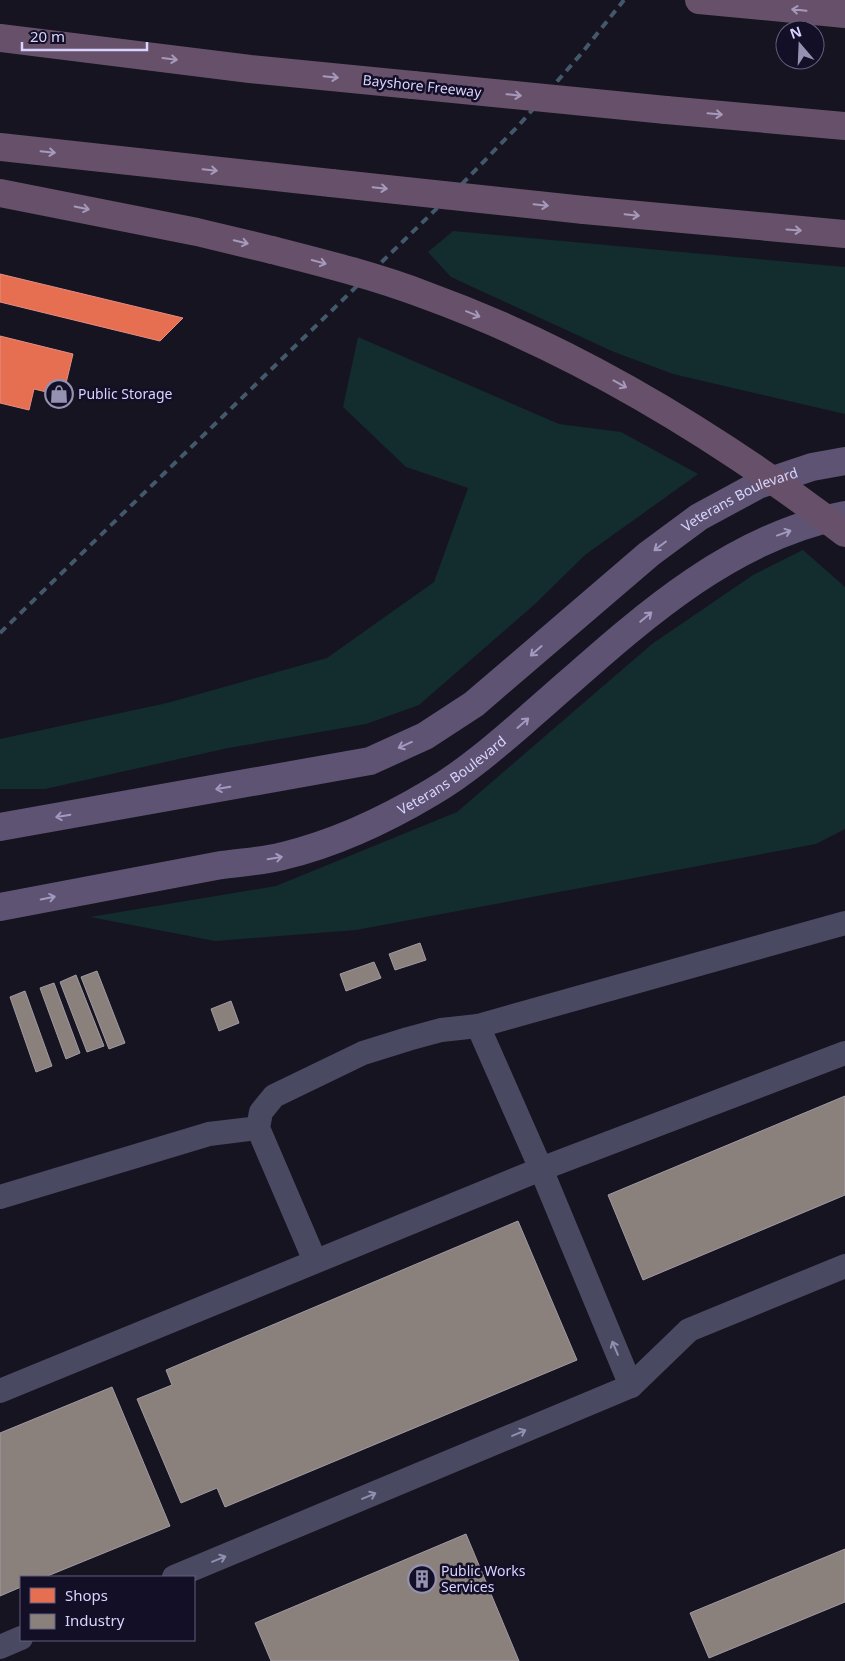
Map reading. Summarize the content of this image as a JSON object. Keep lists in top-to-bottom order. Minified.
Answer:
{"streets":{"highway":["Bayshore Freeway"],"main road":["Veterans Boulevard"]},"places":{"shop":["Public Storage"],"building":["Public Works Services"]},"legend":["Shops","Industry"],"scale_bar":"20 m","north":"top"}
